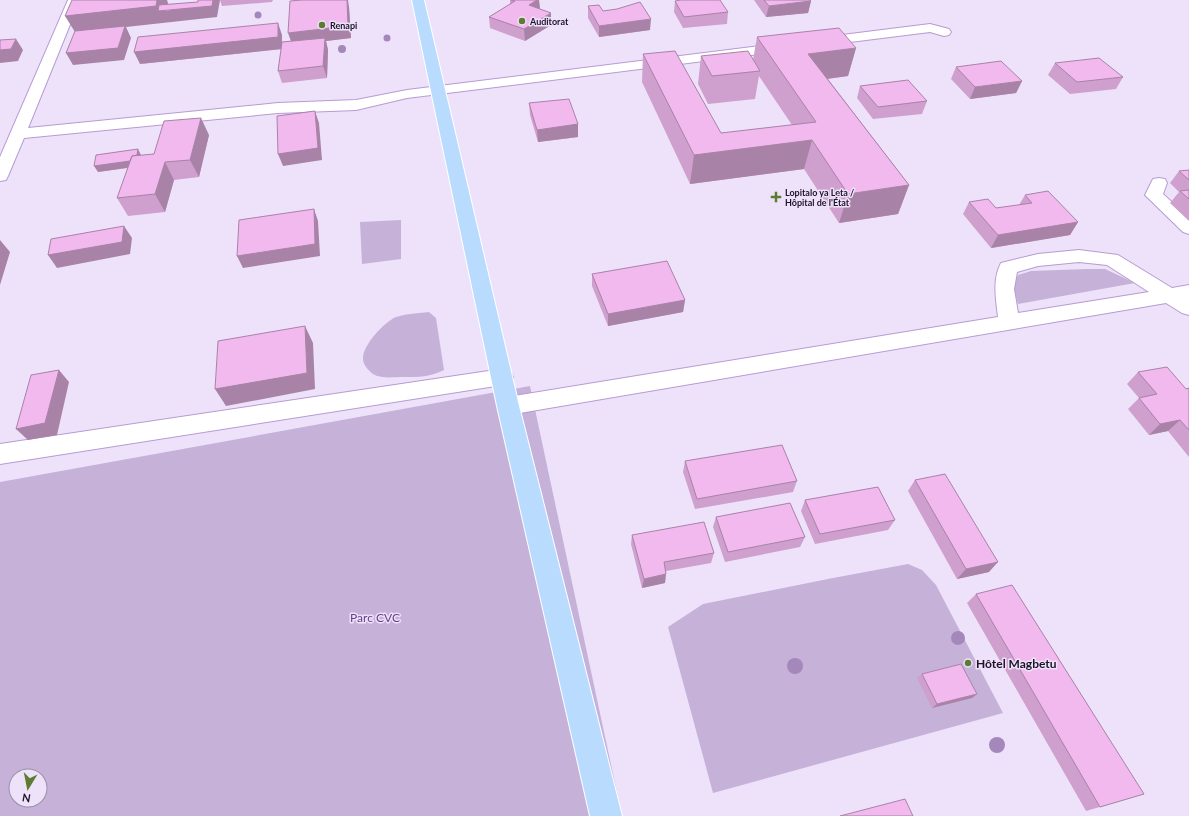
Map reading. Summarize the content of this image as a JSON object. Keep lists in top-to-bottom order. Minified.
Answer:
{"parks":["Parc CVC"],"places":{"other":["Auditorat","Renapi","Hôtel Magbetu"],"health":["Lopitalo ya Leta / Hôpital de l'État"]},"north":"bottom"}
